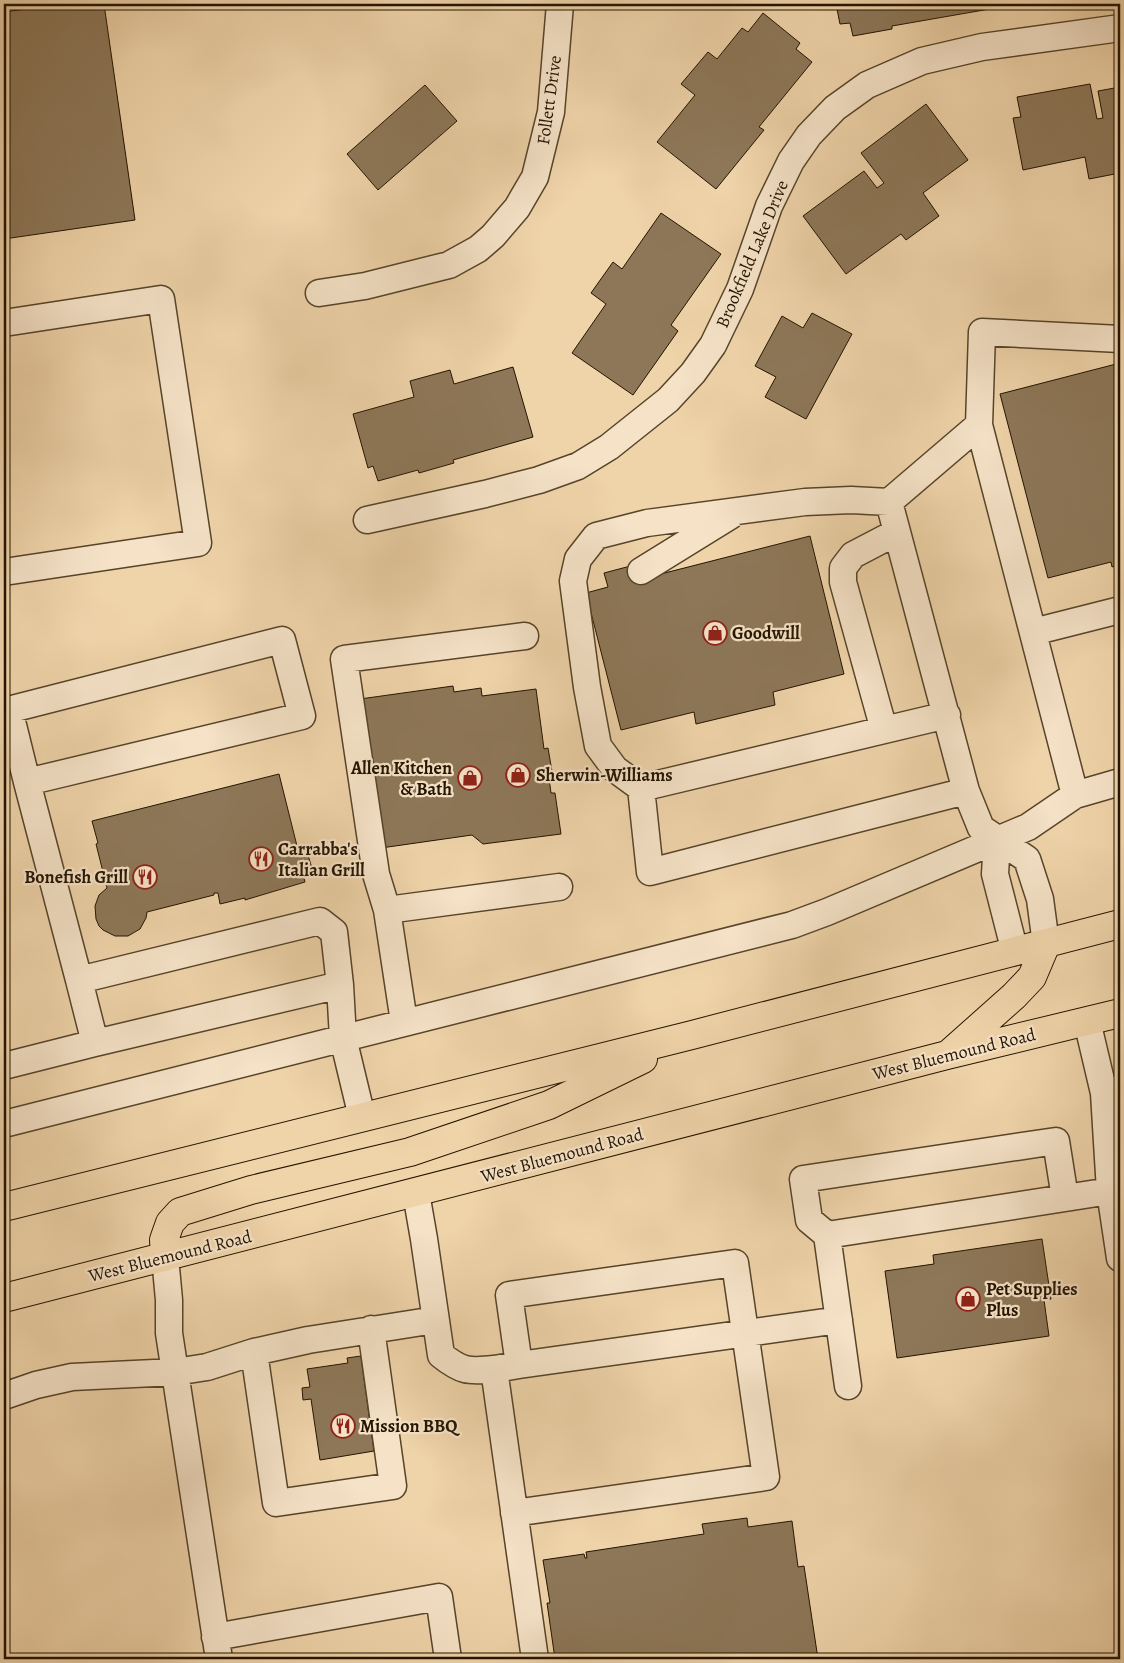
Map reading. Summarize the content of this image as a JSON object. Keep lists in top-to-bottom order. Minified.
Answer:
{"streets":{"main road":["West Bluemound Road"],"street":["Follett Drive","Brookfield Lake Drive"]},"places":{"shop":["Goodwill","Sherwin-Williams","Allen Kitchen & Bath","Pet Supplies Plus"],"restaurant":["Carrabba's Italian Grill","Bonefish Grill","Mission BBQ"]}}
